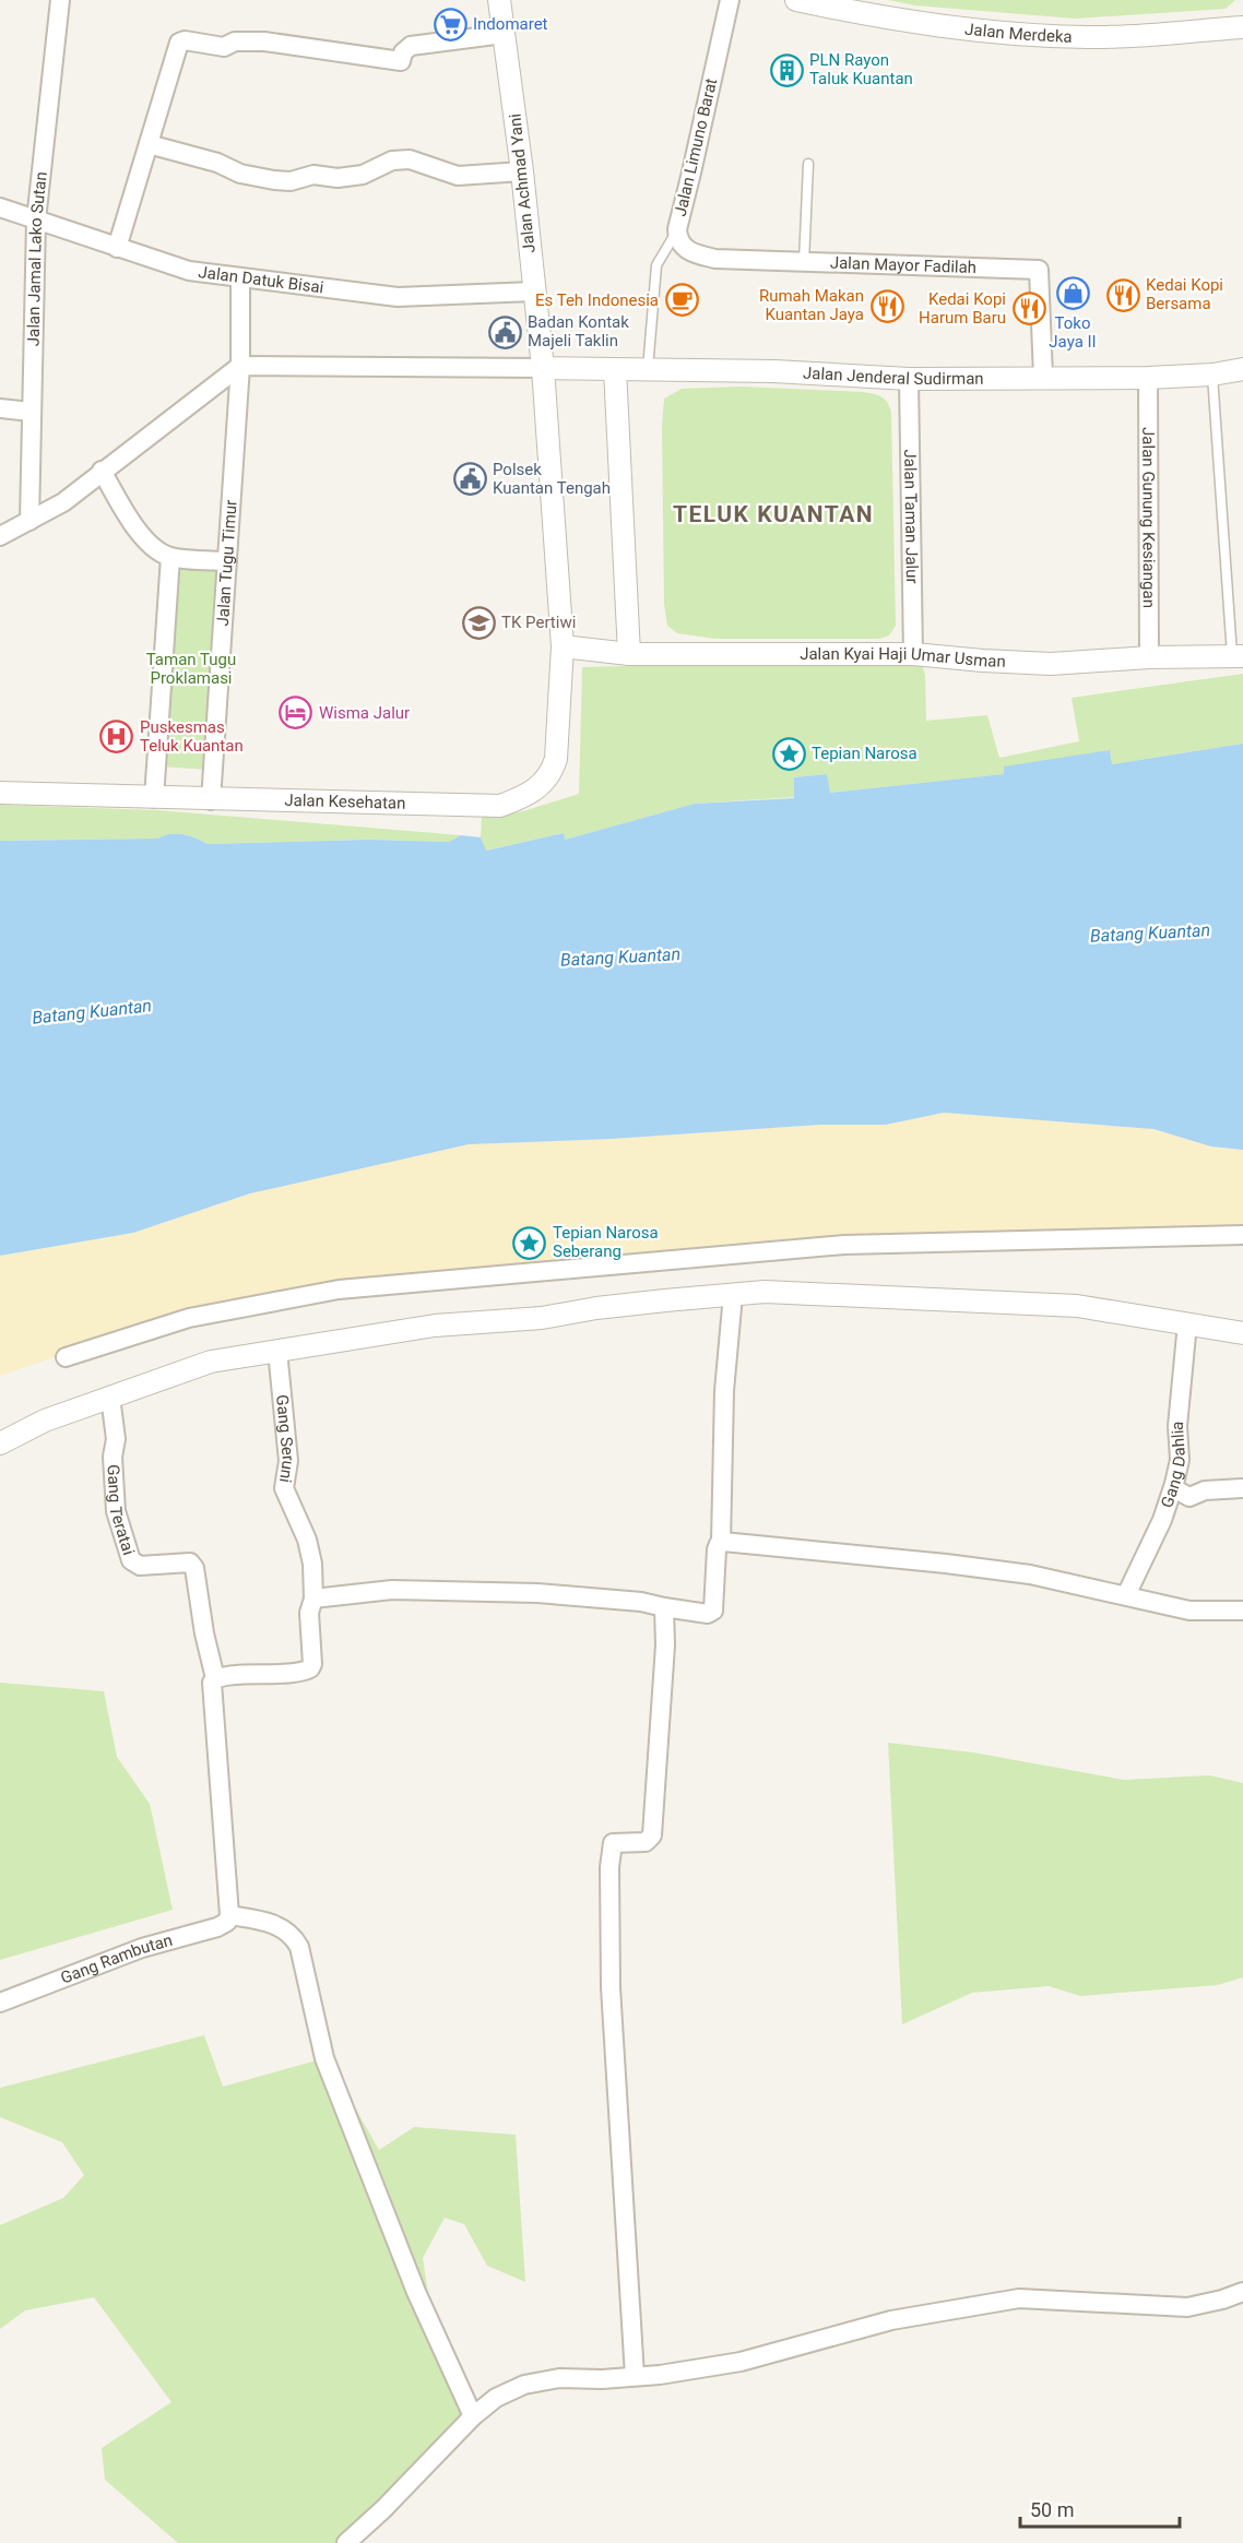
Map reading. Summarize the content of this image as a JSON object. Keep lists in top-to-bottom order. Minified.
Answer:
{"streets":{"street":["Jalan Merdeka","Jalan Limuno Barat","Jalan Achmad Yani","Jalan Jamal Lako Sutan","Jalan Mayor Fadilah","Jalan Datuk Bisai","Jalan Jenderal Sudirman","Jalan Taman Jalur","Jalan Gunung Kesiangan","Jalan Tugu Timur","Jalan Kyai Haji Umar Usman","Jalan Kesehatan","Gang Seruni","Gang Dahlia","Gang Teratai","Gang Rambutan"]},"crossings":[["Jalan Limuno Barat","Jalan Mayor Fadilah"],["Jalan Limuno Barat","Jalan Jenderal Sudirman"],["Jalan Achmad Yani","Jalan Datuk Bisai"],["Jalan Achmad Yani","Jalan Jenderal Sudirman"],["Jalan Achmad Yani","Jalan Kesehatan"],["Jalan Jamal Lako Sutan","Jalan Datuk Bisai"],["Jalan Mayor Fadilah","Jalan Jenderal Sudirman"],["Jalan Datuk Bisai","Jalan Tugu Timur"],["Jalan Jenderal Sudirman","Jalan Taman Jalur"],["Jalan Jenderal Sudirman","Jalan Gunung Kesiangan"],["Jalan Jenderal Sudirman","Jalan Kesehatan"],["Jalan Taman Jalur","Jalan Kyai Haji Umar Usman"],["Jalan Gunung Kesiangan","Jalan Kyai Haji Umar Usman"],["Jalan Tugu Timur","Jalan Kesehatan"],["Jalan Kyai Haji Umar Usman","Jalan Kesehatan"],["Gang Seruni","Gang Teratai"]],"districts":["TELUK KUANTAN"],"water":["Batang Kuantan"],"parks":["Taman Tugu Proklamasi"],"places":{"supermarket":["Indomaret"],"building":["PLN Rayon Taluk Kuantan"],"shop":["Toko Jaya II"],"restaurant":["Kedai Kopi Bersama","Rumah Makan Kuantan Jaya","Kedai Kopi Harum Baru"],"cafe":["Es Teh Indonesia"],"public building":["Badan Kontak Majeli Taklin","Polsek Kuantan Tengah"],"school or university":["TK Pertiwi"],"hotel":["Wisma Jalur"],"hospital":["Puskesmas Teluk Kuantan"],"place":["Tepian Narosa","Tepian Narosa Seberang"]},"scale_bar":"50 m"}
